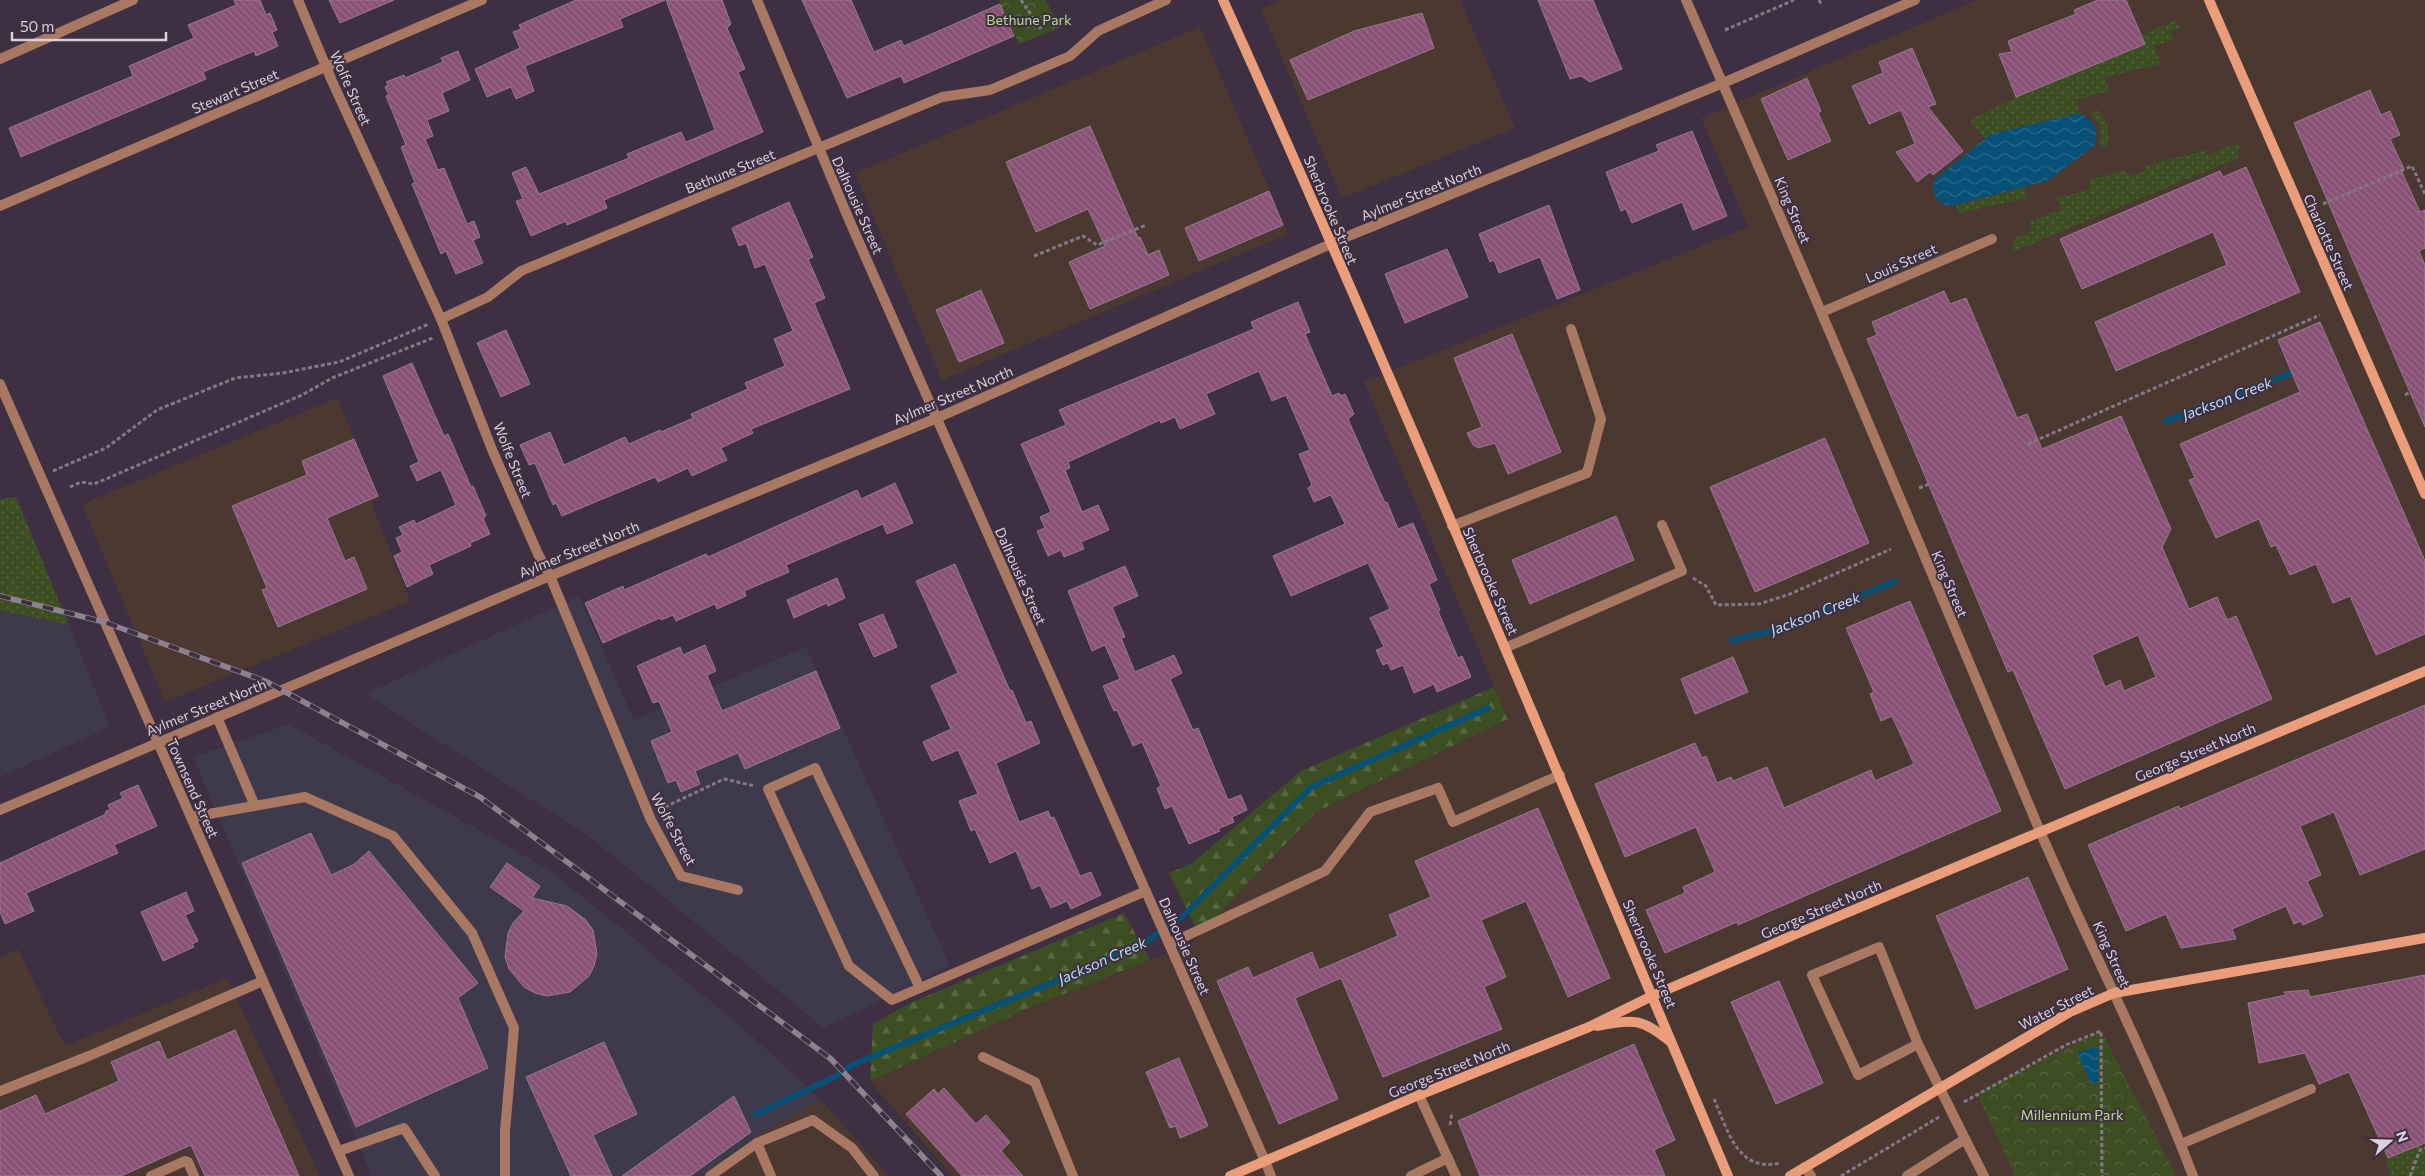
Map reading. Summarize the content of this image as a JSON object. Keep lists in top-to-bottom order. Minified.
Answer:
{"streets":{"main road":["Sherbrooke Street","Charlotte Street","George Street North","Water Street"],"street":["Wolfe Street","Stewart Street","Bethune Street","Aylmer Street North","Dalhousie Street","King Street","Louis Street","Townsend Street"]},"crossings":[["Wolfe Street","Stewart Street"],["Wolfe Street","Bethune Street"],["Wolfe Street","Aylmer Street North"],["Bethune Street","Dalhousie Street"],["Aylmer Street North","Dalhousie Street"],["Aylmer Street North","Sherbrooke Street"],["Aylmer Street North","King Street"],["Aylmer Street North","Townsend Street"],["Dalhousie Street","George Street North"],["Sherbrooke Street","George Street North"],["King Street","Louis Street"],["King Street","George Street North"],["King Street","Water Street"]],"water":["Jackson Creek"],"parks":["Bethune Park","Millennium Park"],"scale_bar":"50 m","north":"right"}
